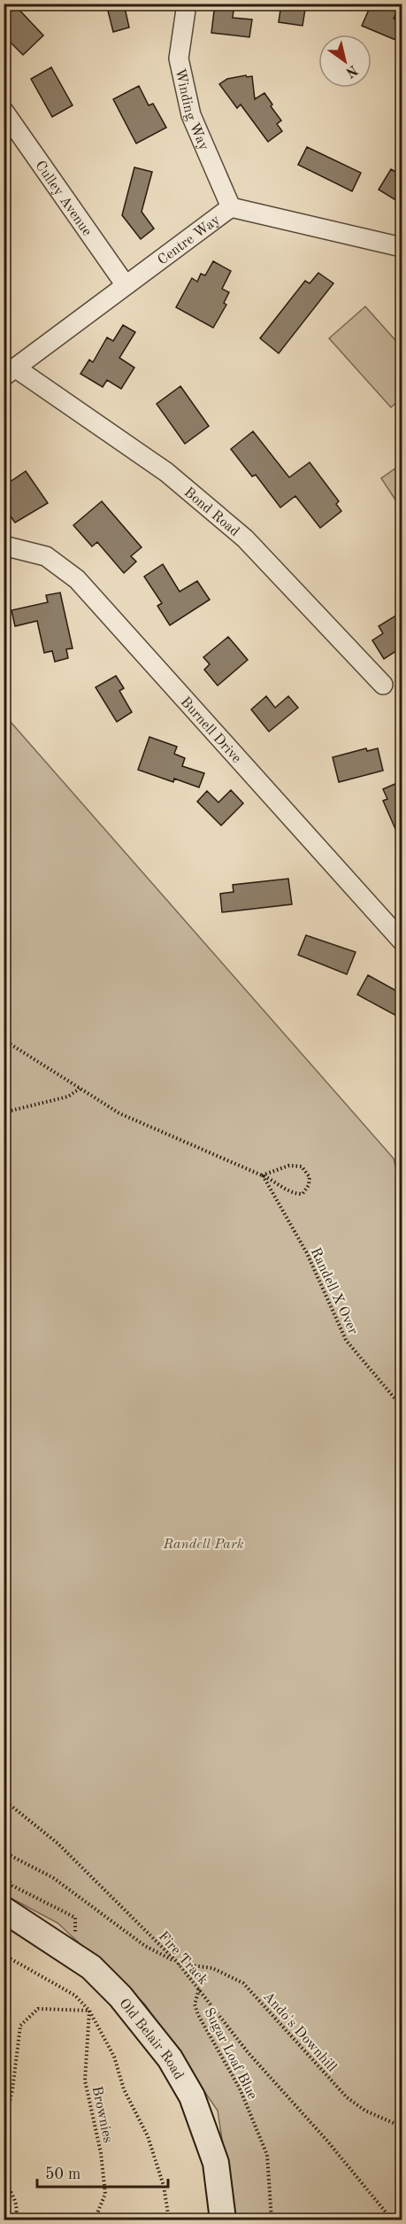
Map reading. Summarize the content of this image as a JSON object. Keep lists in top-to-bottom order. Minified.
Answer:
{"streets":{"main road":["Old Belair Road"],"street":["Winding Way","Culley Avenue","Centre Way","Bond Road","Burnell Drive"],"path":["Randell X Over","Fire Track","Ando's Downhill","Sugar Loaf Blue","Brownies"]},"crossings":[["Winding Way","Centre Way"],["Culley Avenue","Centre Way"],["Centre Way","Bond Road"],["Fire Track","Ando's Downhill"],["Fire Track","Sugar Loaf Blue"]],"parks":["Randell Park"],"scale_bar":"50 m","north":"bottom right"}
